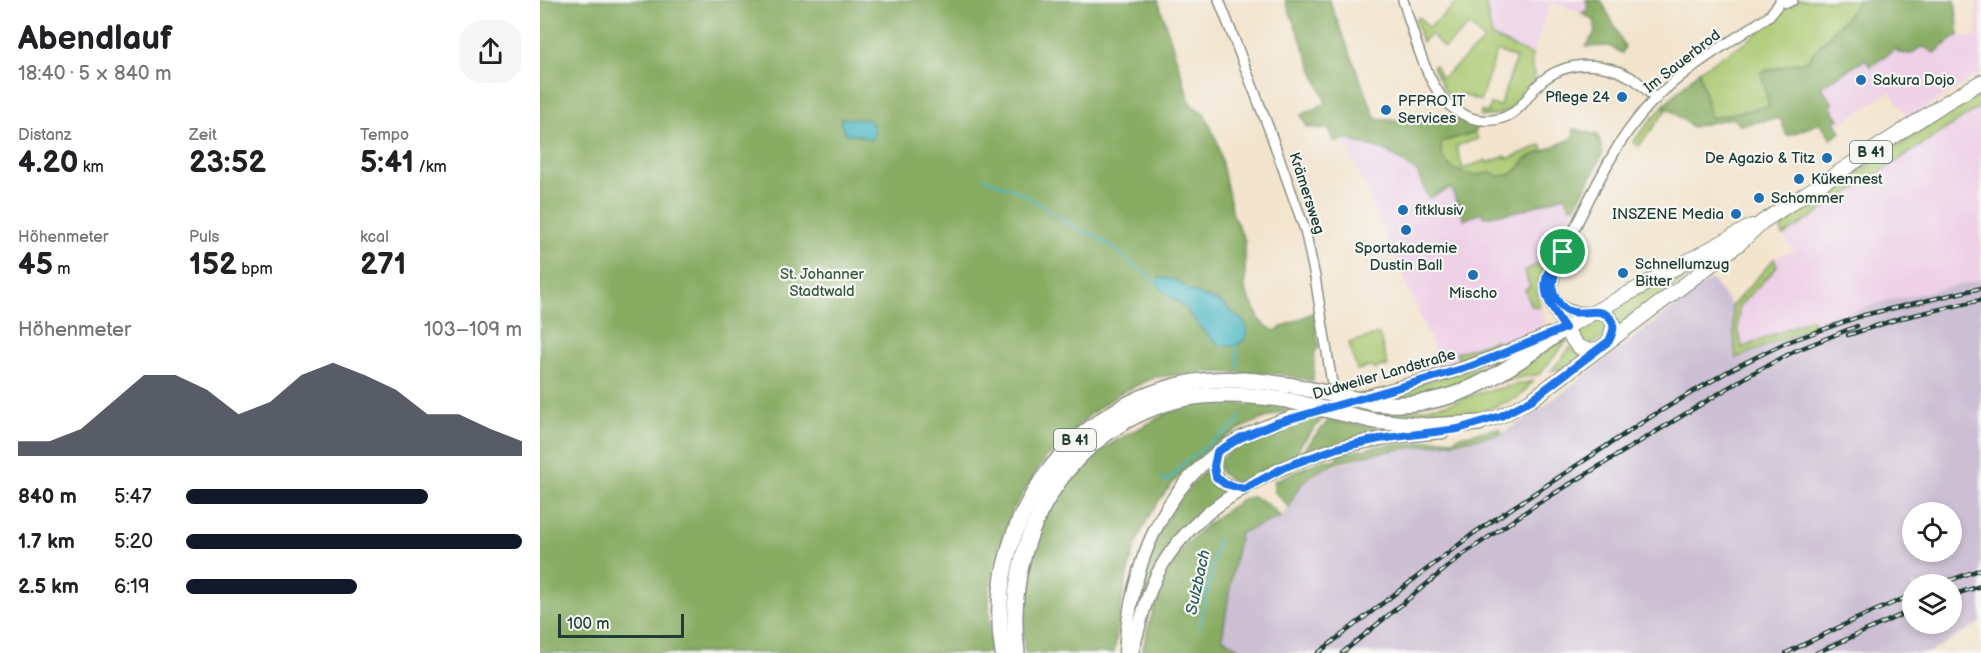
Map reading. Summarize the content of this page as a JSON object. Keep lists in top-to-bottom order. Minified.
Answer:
{"streets":{"highway":["B 41"],"main road":["Dudweiler Landstraße"],"street":["Im Sauerbrod","Krämersweg"]},"crossings":[["Im Sauerbrod","B 41"],["Im Sauerbrod","Dudweiler Landstraße"],["B 41","Dudweiler Landstraße"],["Krämersweg","Dudweiler Landstraße"]],"water":["Sulzbach"],"parks":["St. Johanner Stadtwald"],"places":["Sakura Dojo","Pflege 24","PFPRO IT Services","De Agazio & Titz","Kükennest","Schommer","fitklusiv","INSZENE Media","Sportakademie Dustin Ball","Schnellumzug Bitter","Mischo"],"scale_bar":"100 m","page":{"heading":["Abendlauf","18:40 · 5 × 840 m"],"stats":[["Distanz","4.20 km"],["Zeit","23:52"],["Tempo","5:41 /km"],["Höhenmeter","45 m"],["Puls","152 bpm"],["kcal","271"]],"chart":["Höhenmeter","103–109 m"],"list":[{"name":"840 m","note":"5:47"},{"name":"1.7 km","note":"5:20"},{"name":"2.5 km","note":"6:19"}],"scale":"100 m"}}
